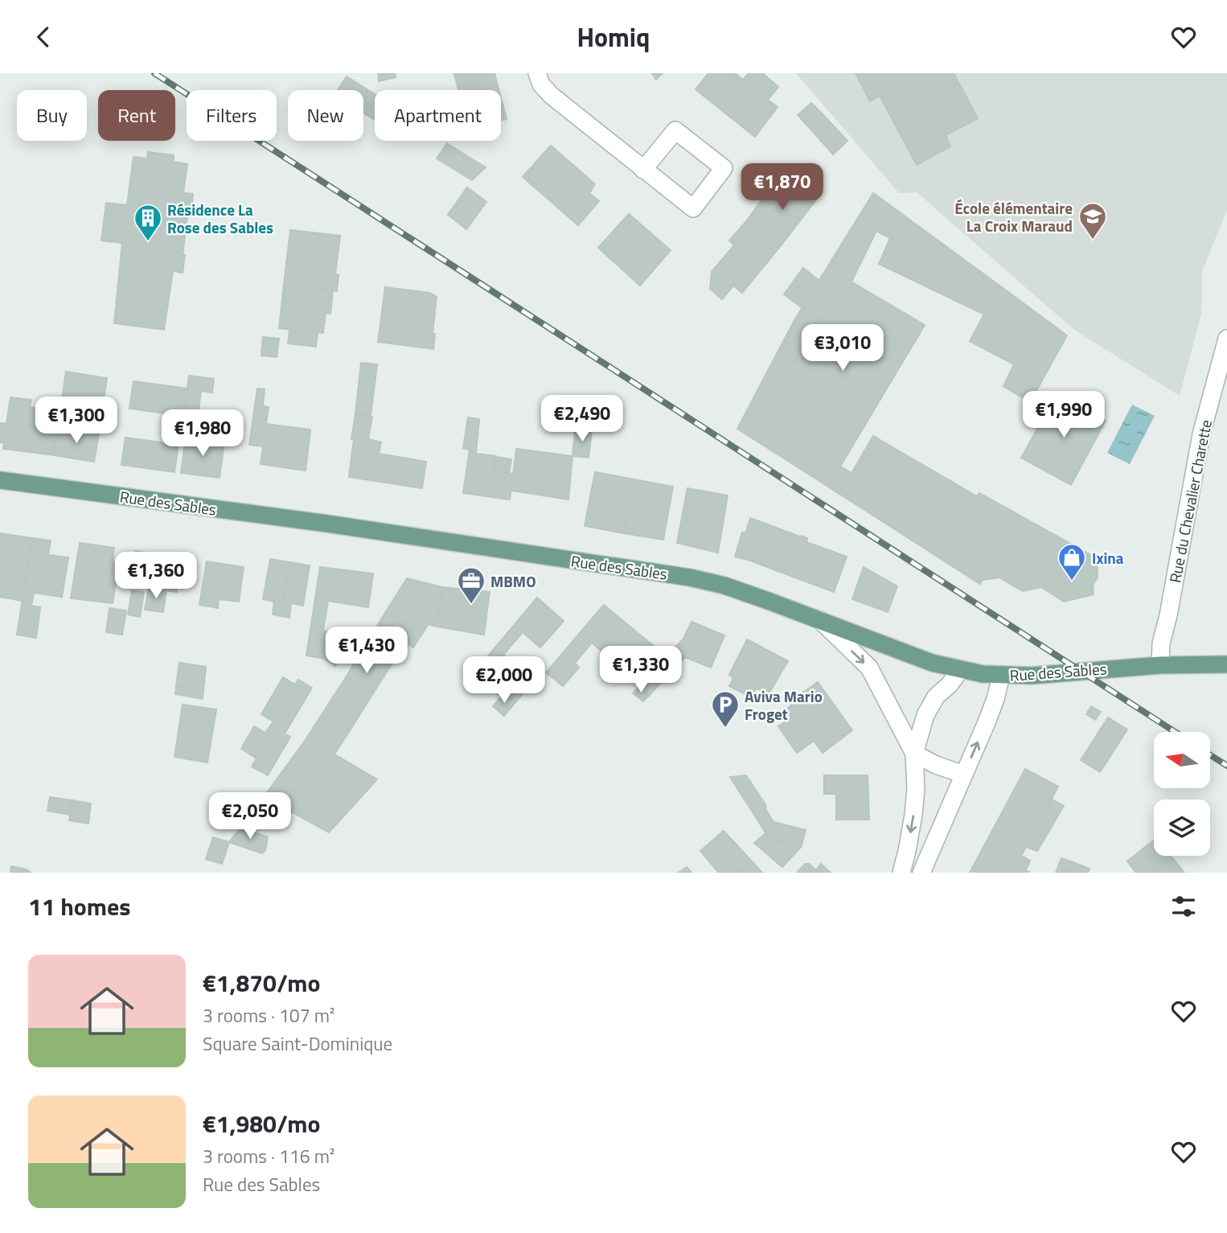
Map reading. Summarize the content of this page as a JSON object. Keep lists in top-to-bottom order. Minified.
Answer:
{"streets":{"main road":["Rue des Sables"],"street":["Rue du Chevalier Charette"]},"crossings":[["Rue du Chevalier Charette","Rue des Sables"]],"places":{"school or university":["École élémentaire La Croix Maraud"],"building":["Résidence La Rose des Sables"],"shop":["Ixina"],"office":["MBMO"],"parking":["Aviva Mario Froget"]},"north":"left","page":{"header":"Homiq","chip":["Buy","Rent","Filters","New","Apartment"],"price":["€1,870","€3,010","€1,990","€2,490","€1,300","€1,980","€1,360","€1,430","€1,330","€2,000","€2,050"],"heading":"11 homes","list":[{"name":"€1,870/mo","note":"3 rooms · 107 m² · Square Saint-Dominique"},{"name":"€1,980/mo","note":"3 rooms · 116 m² · Rue des Sables"}]}}
